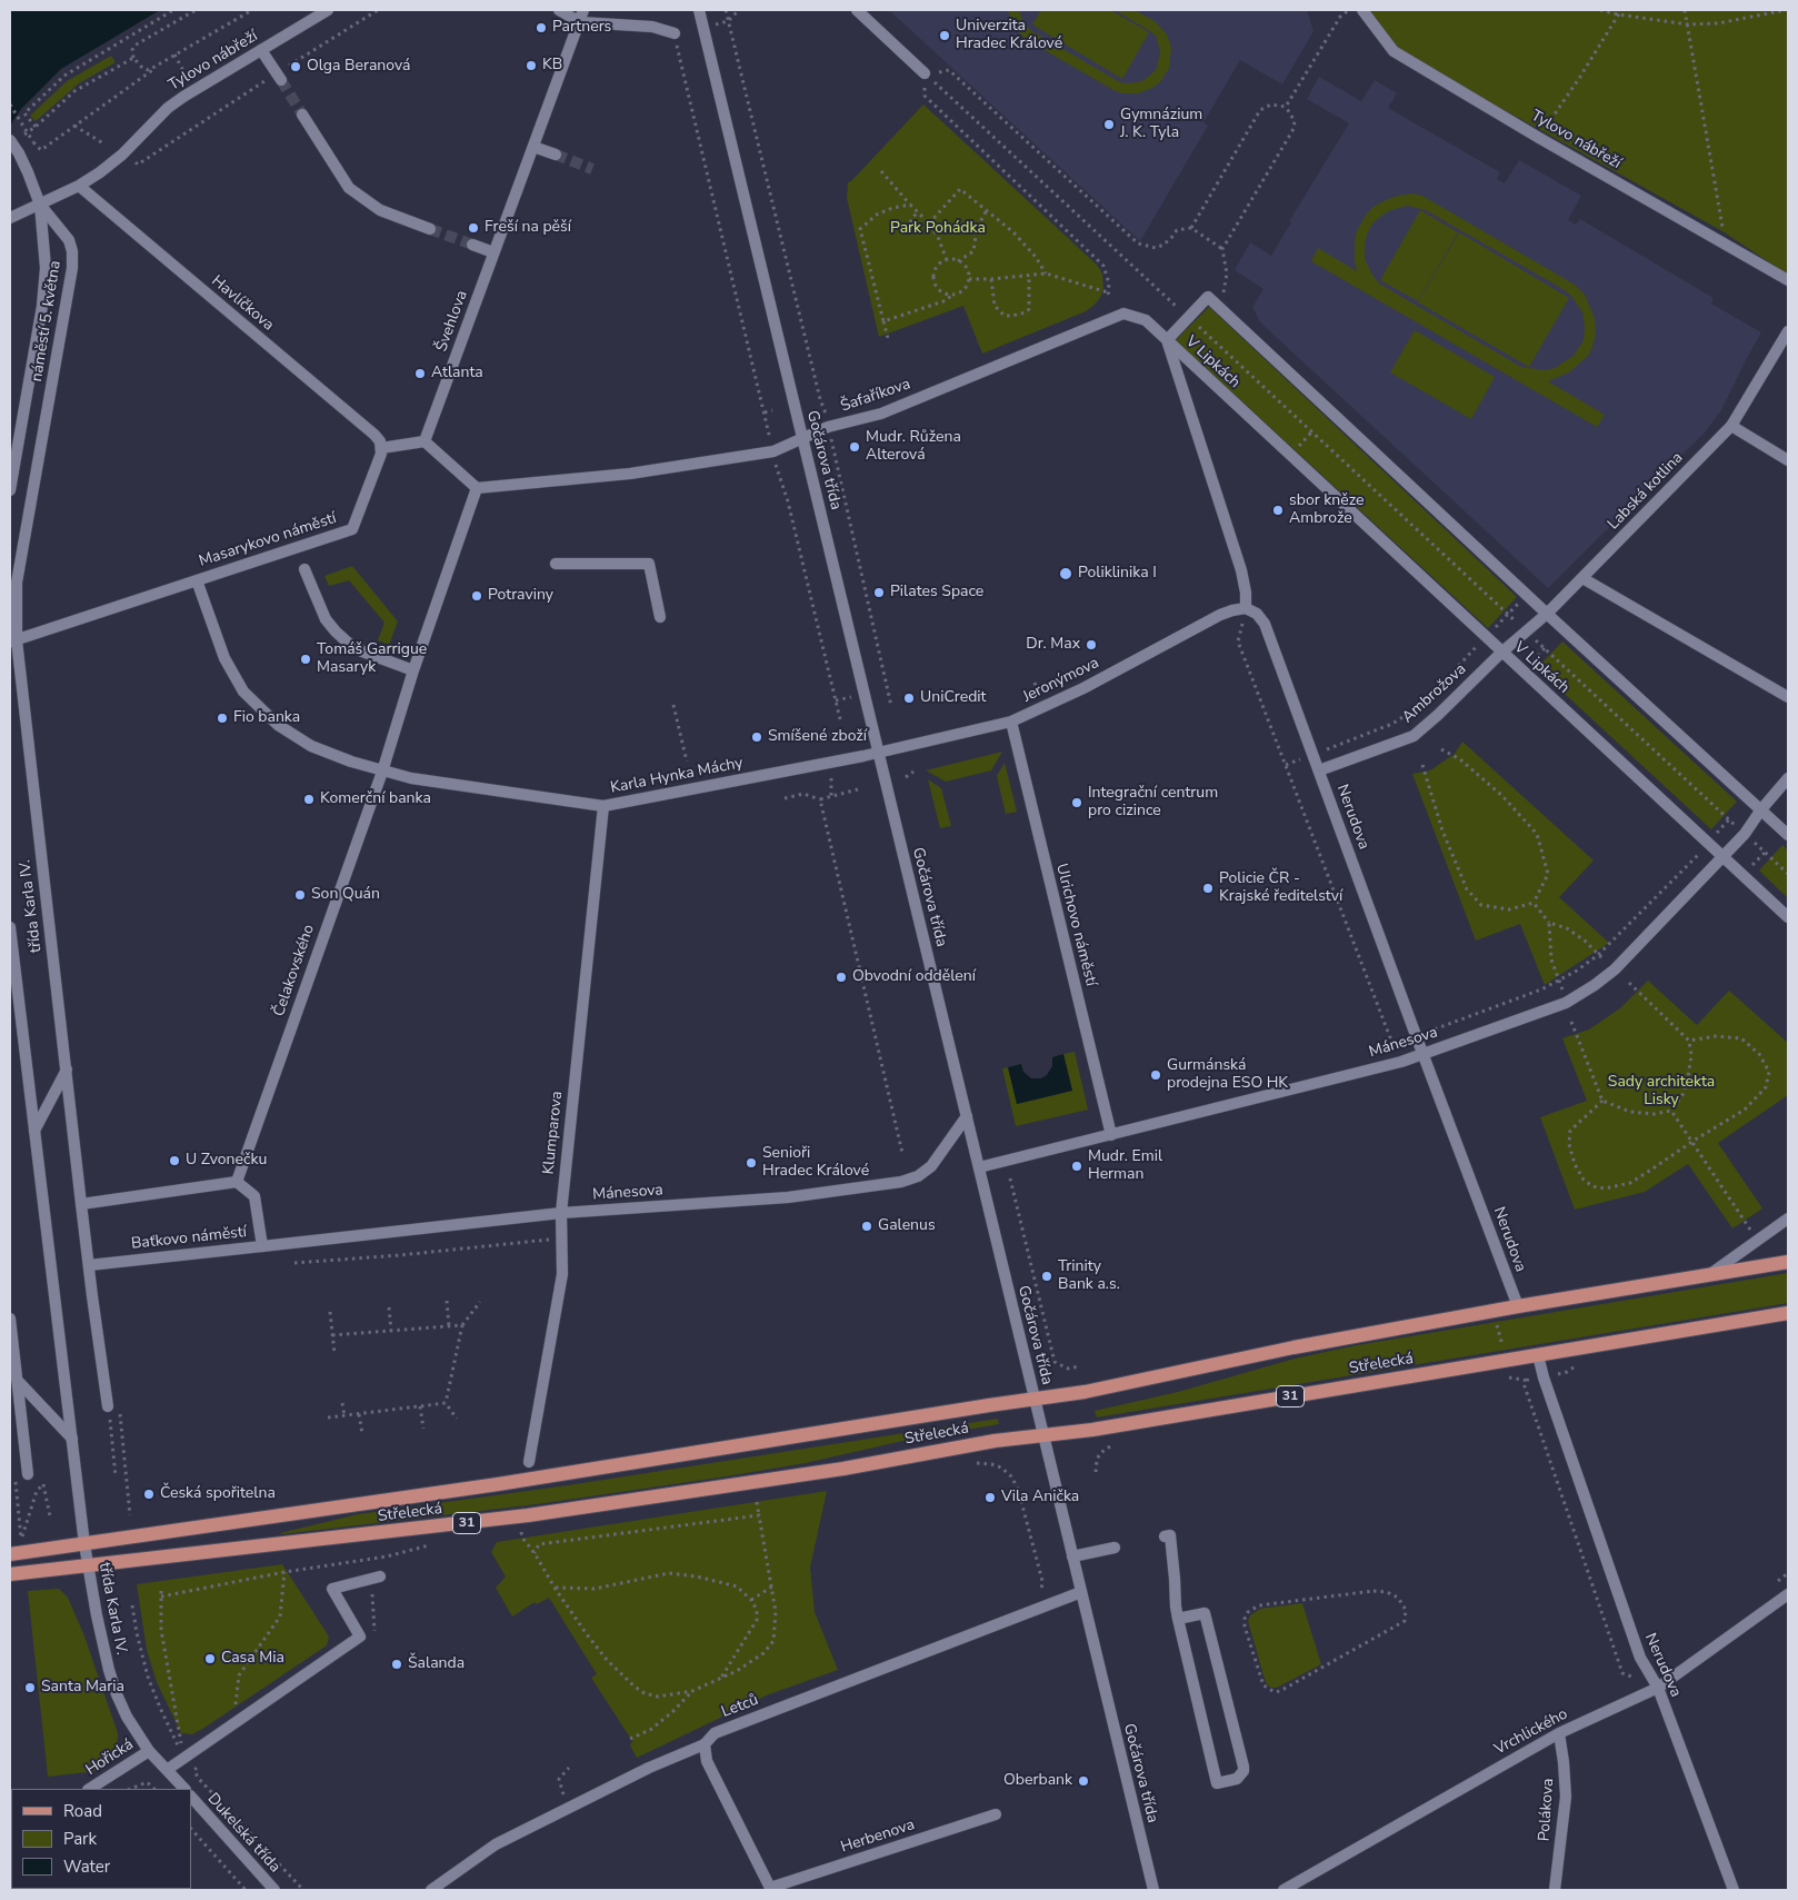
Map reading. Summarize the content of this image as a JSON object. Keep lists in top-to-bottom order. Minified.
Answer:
{"streets":{"main road":["Střelecká","31"],"street":["Tylovo nábřeží","Havlíčkova","náměstí 5. května","Švehlova","V Lipkách","Šafaříkova","Gočárova třída","Labská kotlina","Masarykovo náměstí","Jeronýmova","Ambrožova","Karla Hynka Máchy","Nerudova","třída Karla IV.","Ulrichovo náměstí","Čelakovského","Mánesova","Klumparova","Baťkovo náměstí","Letců","Vrchlického","Hořická","Polákova","Dukelská třída","Herbenova"]},"crossings":[["Tylovo nábřeží","Havlíčkova"],["Tylovo nábřeží","náměstí 5. května"],["Havlíčkova","Masarykovo náměstí"],["náměstí 5. května","Masarykovo náměstí"],["náměstí 5. května","třída Karla IV."],["V Lipkách","Šafaříkova"],["V Lipkách","Labská kotlina"],["V Lipkách","Ambrožova"],["V Lipkách","Mánesova"],["Šafaříkova","Gočárova třída"],["Gočárova třída","Jeronýmova"],["Gočárova třída","Karla Hynka Máchy"],["Gočárova třída","Mánesova"],["Gočárova třída","Střelecká"],["Gočárova třída","Letců"],["Labská kotlina","Ambrožova"],["Masarykovo náměstí","Karla Hynka Máchy"],["Masarykovo náměstí","třída Karla IV."],["Masarykovo náměstí","Čelakovského"],["Jeronýmova","Karla Hynka Máchy"],["Jeronýmova","Nerudova"],["Jeronýmova","Ulrichovo náměstí"],["Ambrožova","Nerudova"],["Karla Hynka Máchy","Čelakovského"],["Karla Hynka Máchy","Klumparova"],["Nerudova","Mánesova"],["Nerudova","Střelecká"],["Nerudova","Vrchlického"],["třída Karla IV.","Baťkovo náměstí"],["třída Karla IV.","Střelecká"],["třída Karla IV.","31"],["třída Karla IV.","Hořická"],["třída Karla IV.","Dukelská třída"],["Ulrichovo náměstí","Mánesova"],["Čelakovského","Baťkovo náměstí"],["Mánesova","Klumparova"],["Mánesova","Baťkovo náměstí"],["Střelecká","31"],["Letců","Herbenova"],["Vrchlického","Polákova"]],"parks":["Park Pohádka","Sady architekta Lisky"],"places":["Partners","Univerzita Hradec Králové","KB","Olga Beranová","Gymnázium J. K. Tyla","Freší na pěší","Atlanta","Mudr. Růžena Alterová","sbor kněze Ambrože","Poliklinika I","Pilates Space","Potraviny","Dr. Max","Tomáš Garrigue Masaryk","UniCredit","Fio banka","Smíšené zboží","Komerční banka","Integrační centrum pro cizince","Policie ČR - Krajské ředitelství","Son Quán","Obvodní oddělení","Gurmánská prodejna ESO HK","U Zvonečku","Senioři Hradec Králové","Mudr. Emil Herman","Galenus","Trinity Bank a.s.","Česká spořitelna","Vila Anička","Casa Mia","Šalanda","Santa Maria","Oberbank"],"legend":["Road","Park","Water"]}
